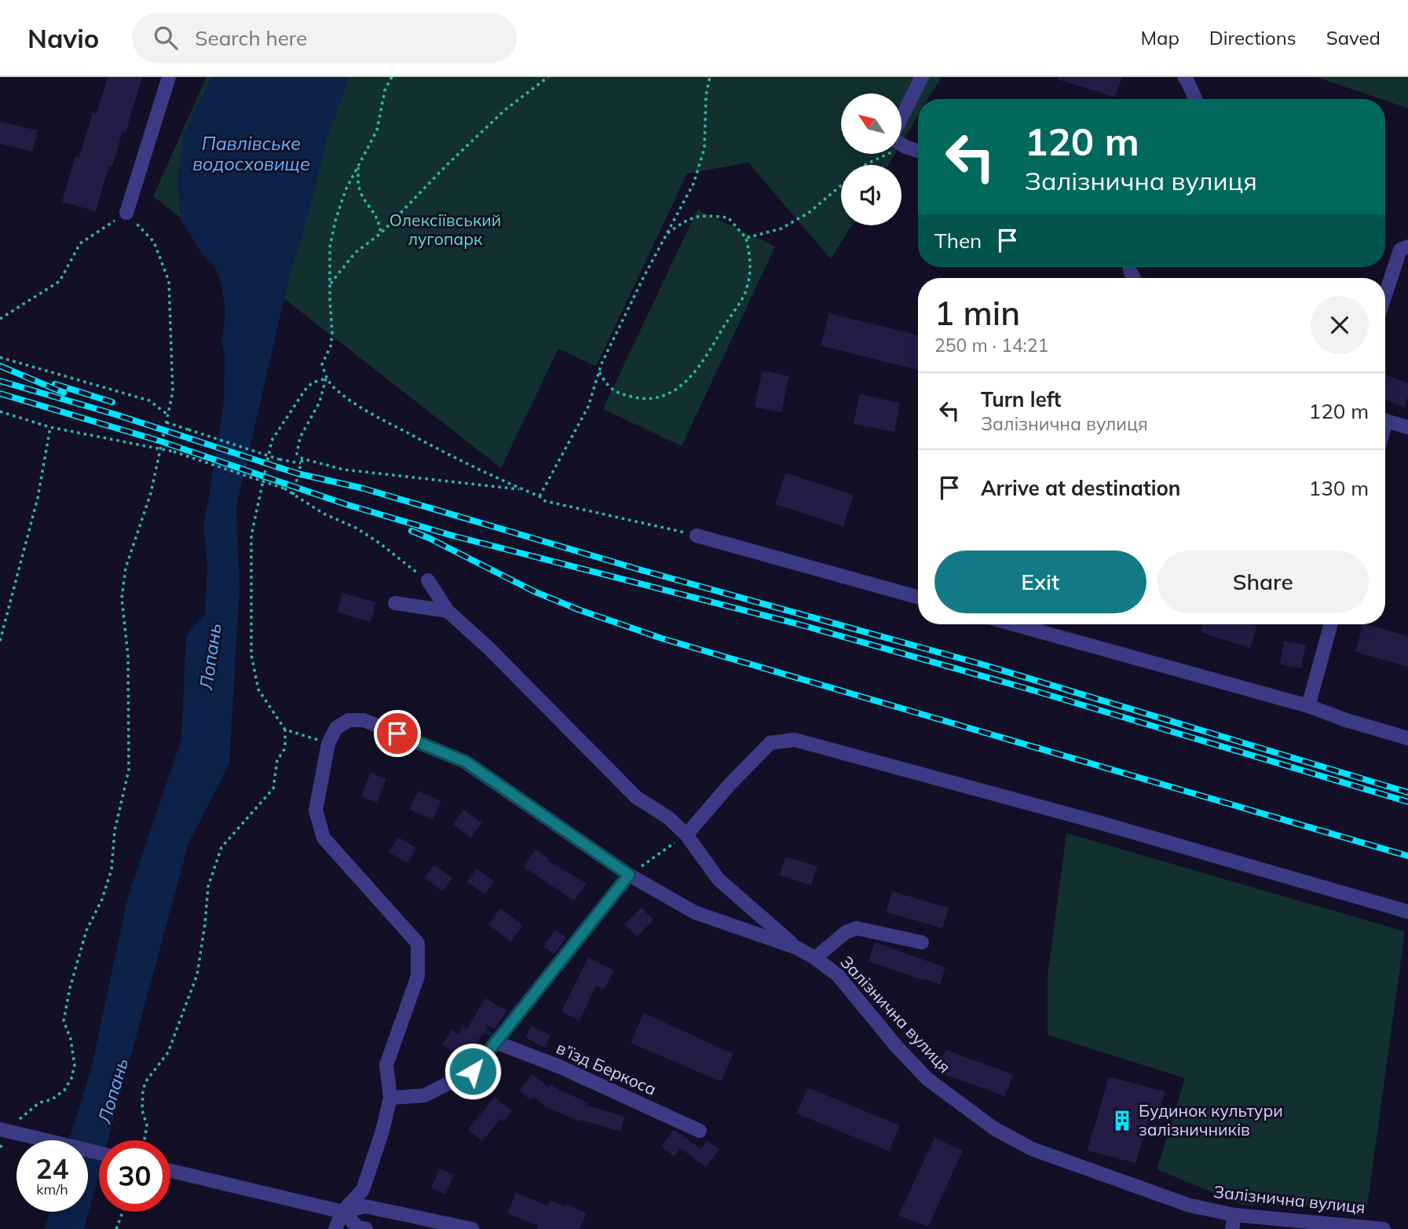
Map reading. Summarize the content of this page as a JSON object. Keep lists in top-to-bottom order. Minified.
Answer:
{"streets":{"street":["Залізнична вулиця","в’їзд Беркоса"]},"water":["Павлівське водосховище","Лопань"],"parks":["Олексіївський лугопарк"],"places":{"building":["Будинок культури залізничників"]},"north":"top left","page":{"header":"Navio","search":"Search here","nav":["Map","Directions","Saved"],"turn":["120 m","Залізнична вулиця"],"then":"Then","heading":["1 min","250 m · 14:21"],"list":[{"name":"Turn left","note":"Залізнична вулиця","value":"120 m"},{"name":"Arrive at destination","value":"130 m"}],"buttons":["Exit","Share"],"speed":"24 km/h","limit":"30"}}
